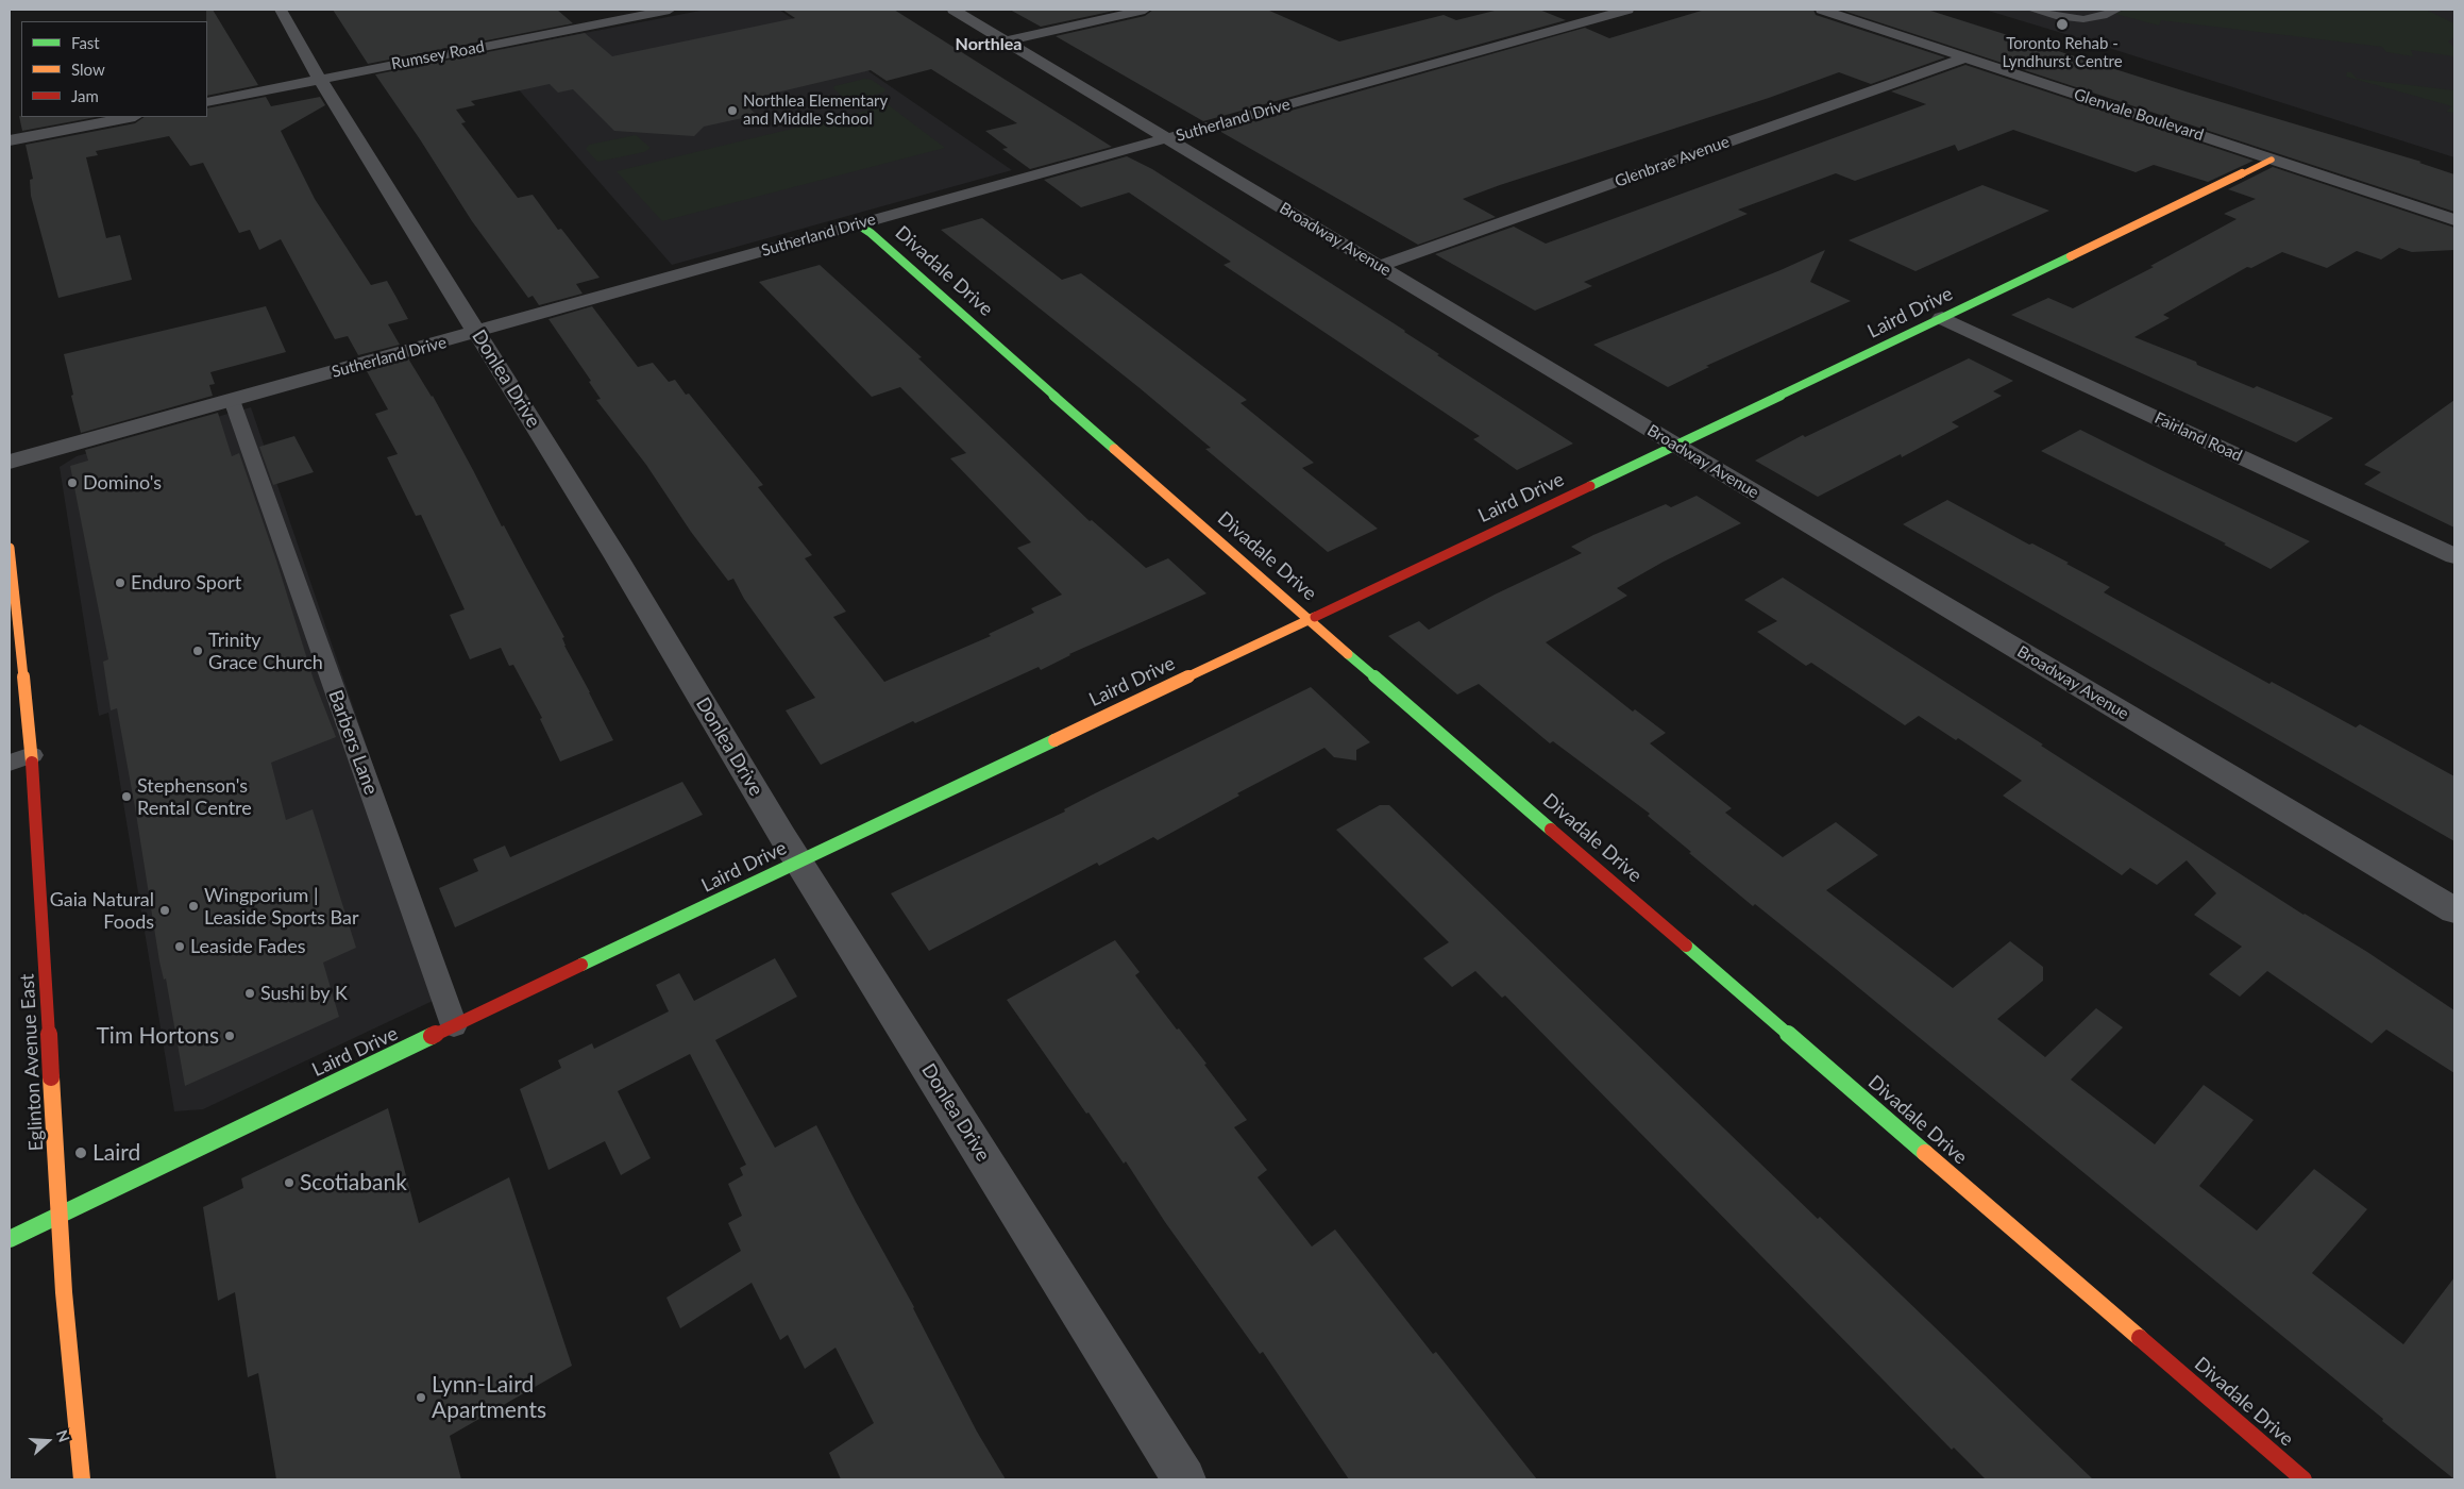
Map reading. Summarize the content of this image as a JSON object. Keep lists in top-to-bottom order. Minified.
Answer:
{"streets":{"street":["Rumsey Road","Glenvale Boulevard","Sutherland Drive","Glenbrae Avenue","Broadway Avenue","Divadale Drive","Laird Drive","Donlea Drive","Fairland Road","Eglinton Avenue East"],"lane":["Barbers Lane"]},"crossings":[["Rumsey Road","Donlea Drive"],["Glenvale Boulevard","Glenbrae Avenue"],["Glenvale Boulevard","Laird Drive"],["Sutherland Drive","Broadway Avenue"],["Sutherland Drive","Divadale Drive"],["Sutherland Drive","Donlea Drive"],["Sutherland Drive","Barbers Lane"],["Glenbrae Avenue","Broadway Avenue"],["Broadway Avenue","Laird Drive"],["Divadale Drive","Laird Drive"],["Laird Drive","Donlea Drive"],["Laird Drive","Fairland Road"],["Laird Drive","Barbers Lane"],["Laird Drive","Eglinton Avenue East"]],"districts":["Northlea"],"places":["Toronto Rehab - Lyndhurst Centre","Northlea Elementary and Middle School","Domino's","Enduro Sport","Trinity Grace Church","Stephenson's Rental Centre","Wingporium | Leaside Sports Bar","Gaia Natural Foods","Leaside Fades","Sushi by K","Tim Hortons","Laird","Scotiabank","Lynn-Laird Apartments"],"legend":["Fast","Slow","Jam"],"north":"right"}
